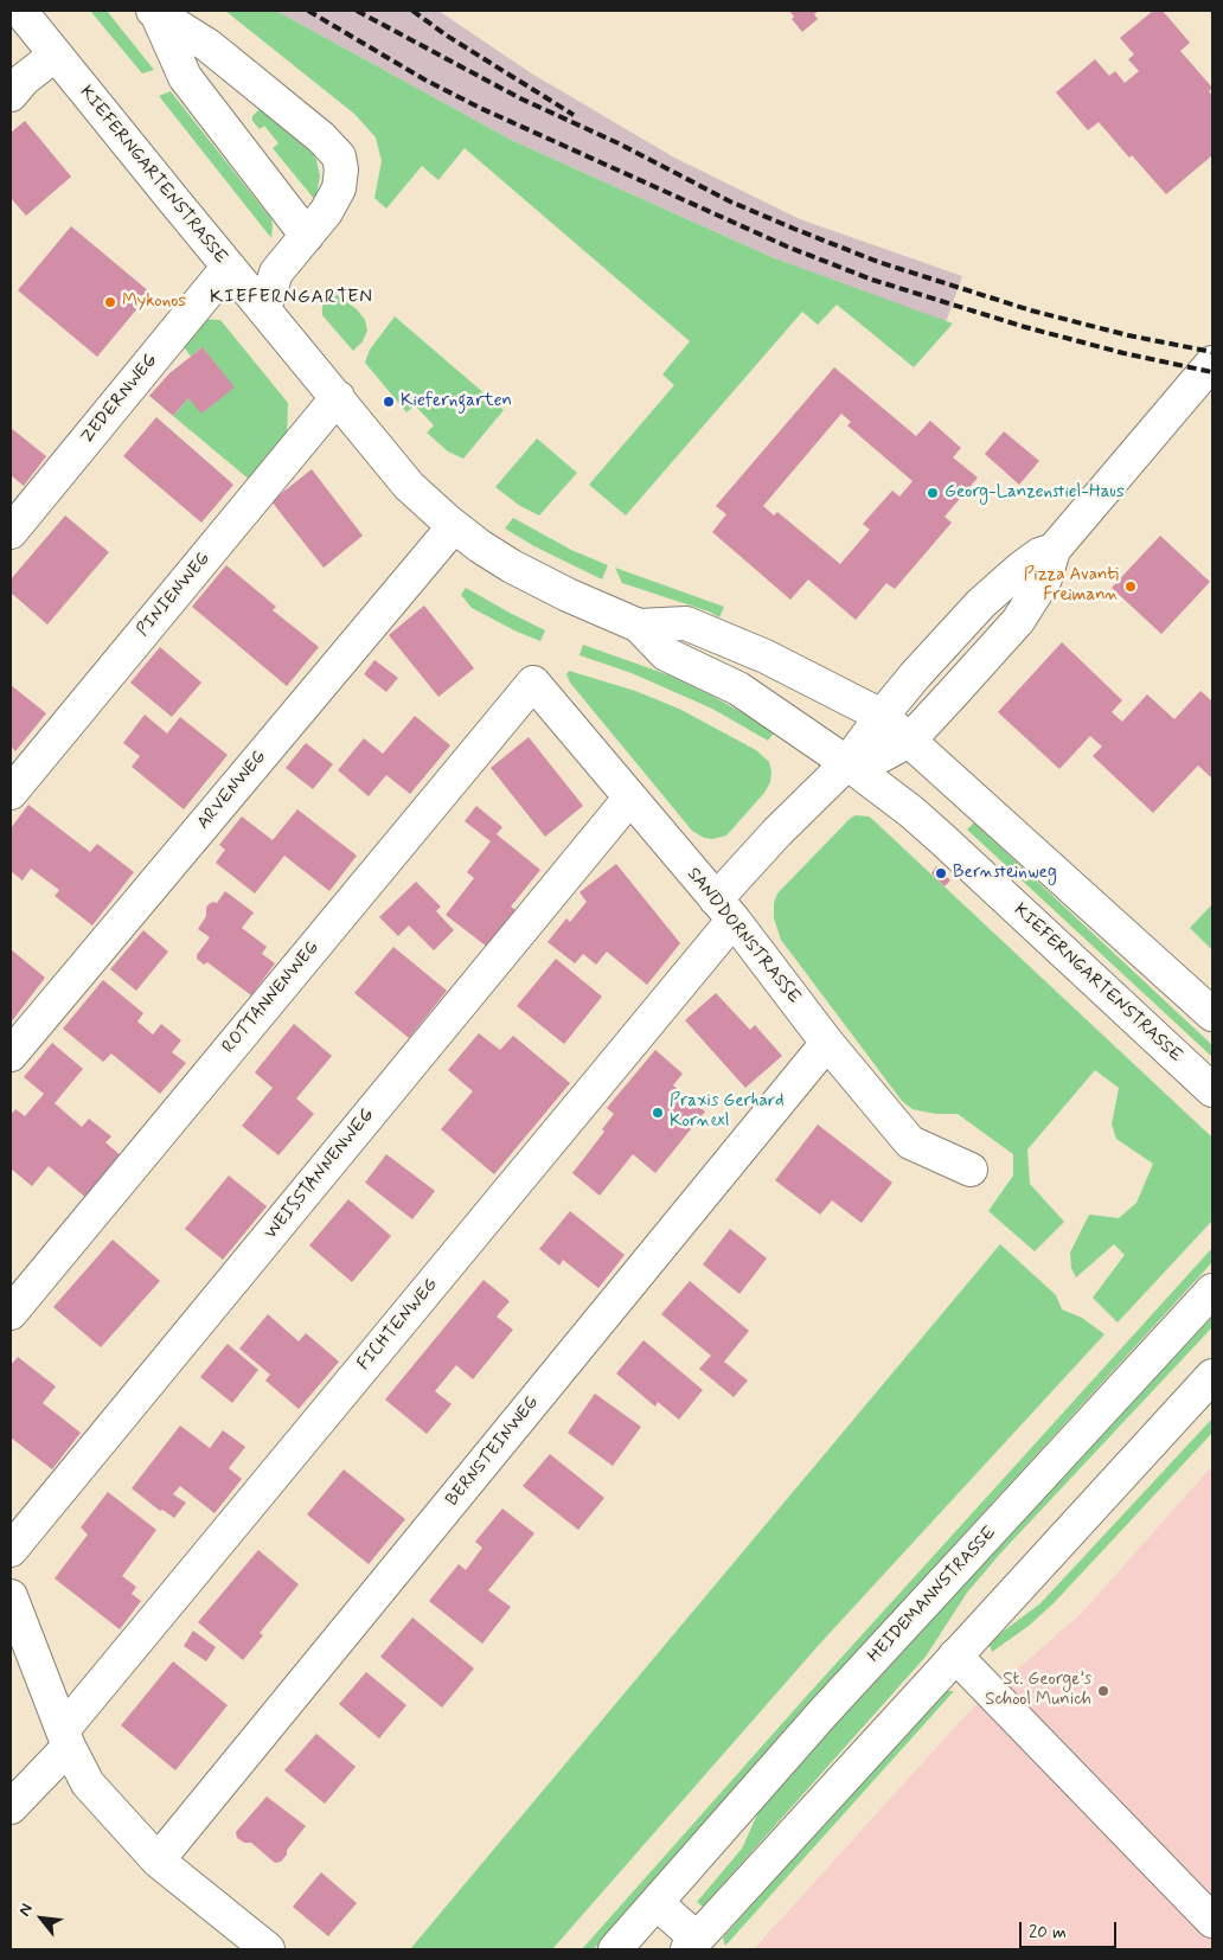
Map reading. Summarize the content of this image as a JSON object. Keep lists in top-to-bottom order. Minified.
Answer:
{"streets":{"street":["KIEFERNGARTENSTRASSE","ZEDERNWEG","PINIENWEG","ARVENWEG","SANDDORNSTRASSE","ROTTANNENWEG","WEISSTANNENWEG","FICHTENWEG","BERNSTEINWEG","HEIDEMANNSTRASSE"]},"crossings":[["KIEFERNGARTENSTRASSE","ZEDERNWEG"],["KIEFERNGARTENSTRASSE","PINIENWEG"],["KIEFERNGARTENSTRASSE","ARVENWEG"],["KIEFERNGARTENSTRASSE","FICHTENWEG"],["SANDDORNSTRASSE","ROTTANNENWEG"],["SANDDORNSTRASSE","WEISSTANNENWEG"],["SANDDORNSTRASSE","FICHTENWEG"],["SANDDORNSTRASSE","BERNSTEINWEG"]],"districts":["KIEFERNGARTEN"],"places":["Mykonos","Kieferngarten","Georg-Lanzenstiel-Haus","Pizza Avanti Freimann","Bernsteinweg","Praxis Gerhard Kornexl","St. George’s School Munich"],"scale_bar":"20 m","north":"top left"}
